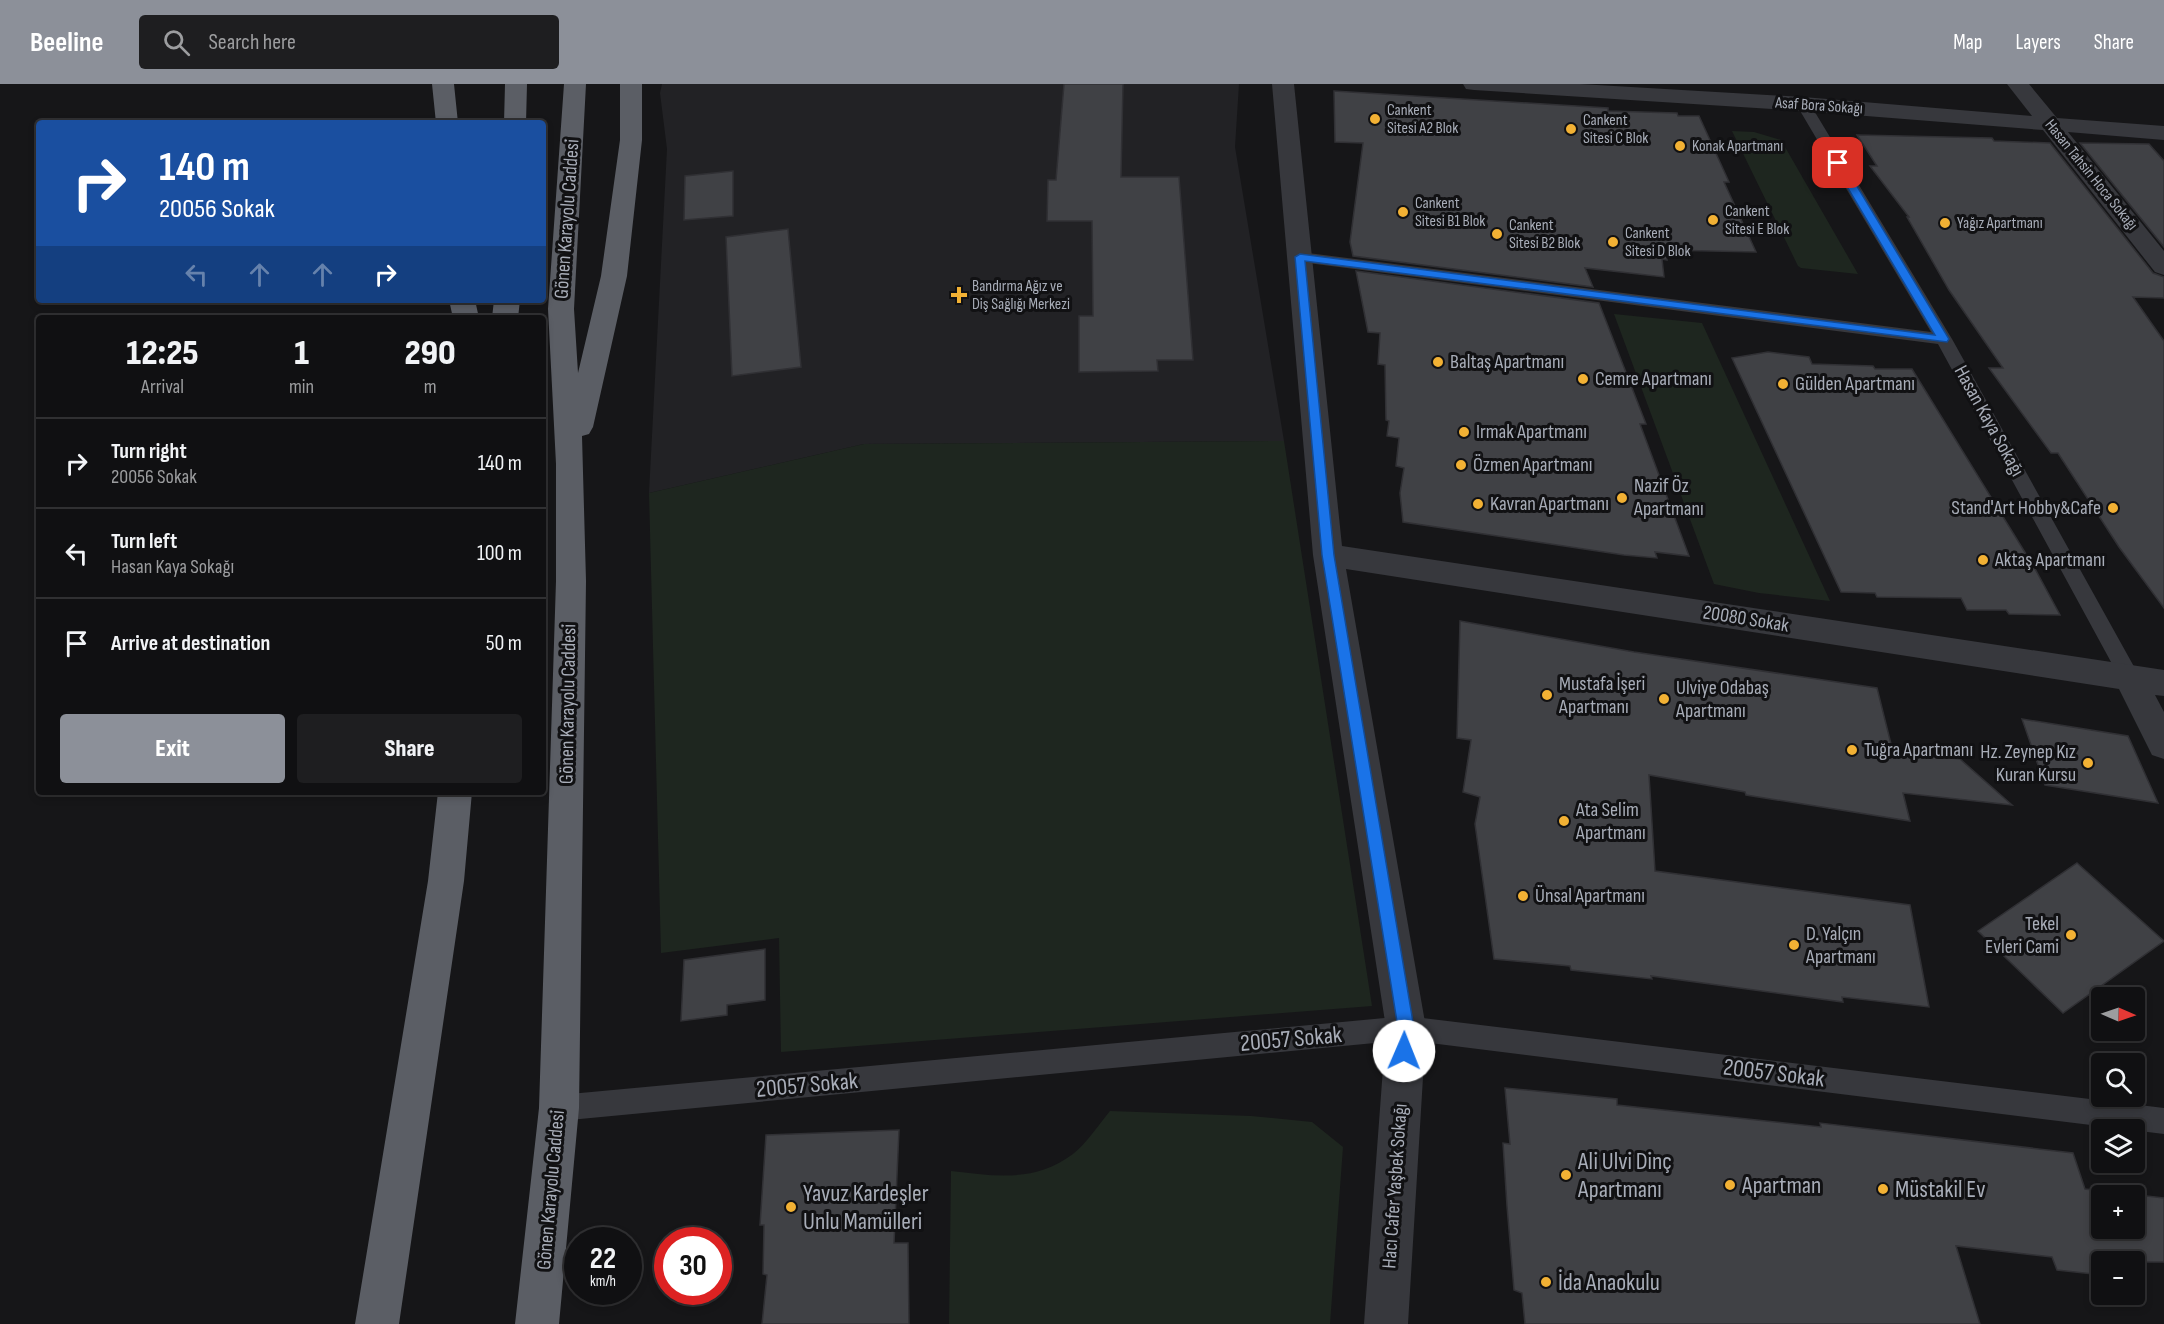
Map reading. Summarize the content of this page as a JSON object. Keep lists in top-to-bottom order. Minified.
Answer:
{"streets":{"highway":["Gönen Karayolu Caddesi"],"street":["Asaf Bora Sokağı","Hasan Tahsin Hoca Sokağı","Hasan Kaya Sokağı","20080 Sokak","Hacı Cafer Yaşbek Sokağı"],"lane":["20057 Sokak"]},"crossings":[["Asaf Bora Sokağı","Hasan Tahsin Hoca Sokağı"],["Asaf Bora Sokağı","Hasan Kaya Sokağı"],["Gönen Karayolu Caddesi","20057 Sokak"],["Hasan Kaya Sokağı","20080 Sokak"],["20080 Sokak","Hacı Cafer Yaşbek Sokağı"],["20057 Sokak","Hacı Cafer Yaşbek Sokağı"]],"places":{"other":["Cankent Sitesi A2 Blok","Cankent Sitesi C Blok","Konak Apartmanı","Cankent Sitesi B1 Blok","Cankent Sitesi E Blok","Yağız Apartmanı","Cankent Sitesi B2 Blok","Cankent Sitesi D Blok","Baltaş Apartmanı","Cemre Apartmanı","Gülden Apartmanı","Irmak Apartmanı","Özmen Apartmanı","Nazif Öz Apartmanı","Kavran Apartmanı","Stand'Art Hobby&Cafe","Aktaş Apartmanı","Mustafa İşeri Apartmanı","Ulviye Odabaş Apartmanı","Tuğra Apartmanı","Hz. Zeynep Kız Kuran Kursu","Ata Selim Apartmanı","Ünsal Apartmanı","Tekel Evleri Cami","D. Yalçın Apartmanı","Ali Ulvi Dinç Apartmanı","Apartman","Müstakil Ev","Yavuz Kardeşler Unlu Mamülleri","İda Anaokulu"],"health":["Bandırma Ağız ve Diş Sağlığı Merkezi"]},"north":"right","page":{"header":"Beeline","search":"Search here","nav":["Map","Layers","Share"],"turn":["140 m","20056 Sokak"],"eta":["12:25","Arrival","1","min","290","m"],"list":[{"name":"Turn right","note":"20056 Sokak","value":"140 m"},{"name":"Turn left","note":"Hasan Kaya Sokağı","value":"100 m"},{"name":"Arrive at destination","value":"50 m"}],"buttons":["Exit","Share"],"map_buttons":["+","−"],"speed":"22 km/h","limit":"30"}}
